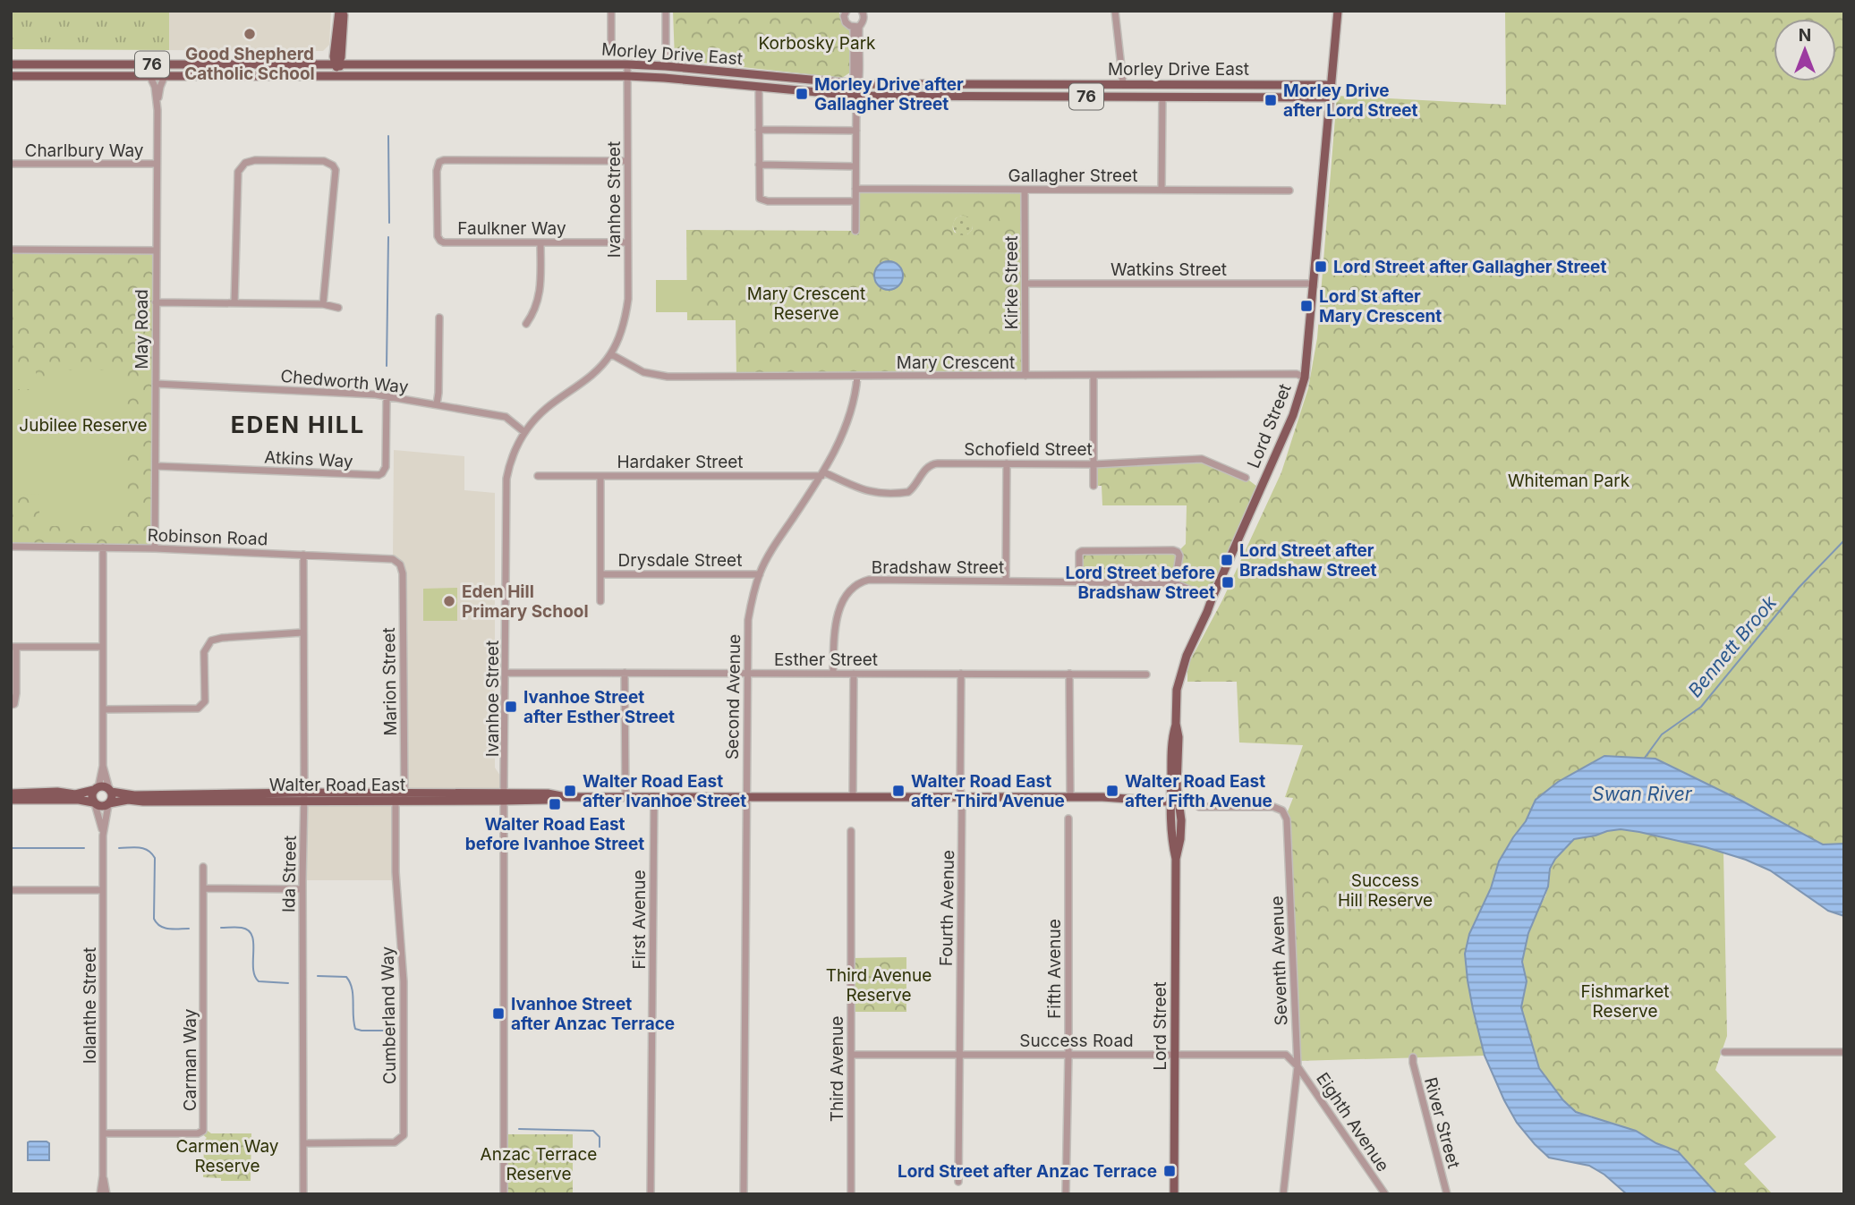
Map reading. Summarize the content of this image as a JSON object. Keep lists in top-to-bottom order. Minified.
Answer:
{"streets":{"main road":["Morley Drive East","76","Lord Street","Walter Road East"],"street":["Charlbury Way","Gallagher Street","Ivanhoe Street","Faulkner Way","Watkins Street","Kirke Street","May Road","Mary Crescent","Chedworth Way","Schofield Street","Atkins Way","Hardaker Street","Robinson Road","Drysdale Street","Bradshaw Street","Esther Street","Marion Street","Second Avenue","Ida Street","Fourth Avenue","First Avenue","Seventh Avenue","Fifth Avenue","Iolanthe Street","Cumberland Way","Success Road","Carman Way","Third Avenue","Eighth Avenue","River Street"]},"crossings":[["Morley Drive East","Ivanhoe Street"],["Morley Drive East","May Road"],["Morley Drive East","Lord Street"],["Charlbury Way","May Road"],["Gallagher Street","Kirke Street"],["Ivanhoe Street","Faulkner Way"],["Ivanhoe Street","Mary Crescent"],["Ivanhoe Street","Chedworth Way"],["Ivanhoe Street","Esther Street"],["Ivanhoe Street","Walter Road East"],["Watkins Street","Kirke Street"],["Watkins Street","Lord Street"],["Kirke Street","Mary Crescent"],["May Road","Chedworth Way"],["May Road","Atkins Way"],["May Road","Robinson Road"],["Mary Crescent","Lord Street"],["Mary Crescent","Second Avenue"],["Chedworth Way","Atkins Way"],["Lord Street","Bradshaw Street"],["Lord Street","Walter Road East"],["Lord Street","Success Road"],["Schofield Street","Hardaker Street"],["Schofield Street","Second Avenue"],["Hardaker Street","Second Avenue"],["Robinson Road","Marion Street"],["Robinson Road","Ida Street"],["Drysdale Street","Second Avenue"],["Bradshaw Street","Esther Street"],["Esther Street","Second Avenue"],["Esther Street","Fourth Avenue"],["Marion Street","Walter Road East"],["Marion Street","Cumberland Way"],["Second Avenue","Walter Road East"],["Walter Road East","Ida Street"],["Walter Road East","Fourth Avenue"],["Walter Road East","First Avenue"],["Walter Road East","Iolanthe Street"],["Walter Road East","Cumberland Way"],["Ida Street","Cumberland Way"],["Fourth Avenue","Success Road"],["Seventh Avenue","Success Road"],["Seventh Avenue","Eighth Avenue"],["Fifth Avenue","Success Road"],["Iolanthe Street","Carman Way"],["Success Road","Third Avenue"],["Success Road","Eighth Avenue"]],"districts":["EDEN HILL"],"water":["Bennett Brook","Swan River"],"parks":["Korbosky Park","Mary Crescent Reserve","Jubilee Reserve","Whiteman Park","Success Hill Reserve","Third Avenue Reserve","Fishmarket Reserve","Carmen Way Reserve","Anzac Terrace Reserve"],"places":{"other":["Good Shepherd Catholic School","Eden Hill Primary School"],"transit":["Morley Drive after Gallagher Street","Morley Drive after Lord Street","Lord Street after Gallagher Street","Lord St after Mary Crescent","Lord Street after Bradshaw Street","Lord Street before Bradshaw Street","Ivanhoe Street after Esther Street","Walter Road East after Ivanhoe Street","Walter Road East after Third Avenue","Walter Road East after Fifth Avenue","Walter Road East before Ivanhoe Street","Ivanhoe Street after Anzac Terrace","Lord Street after Anzac Terrace"]},"north":"top"}
